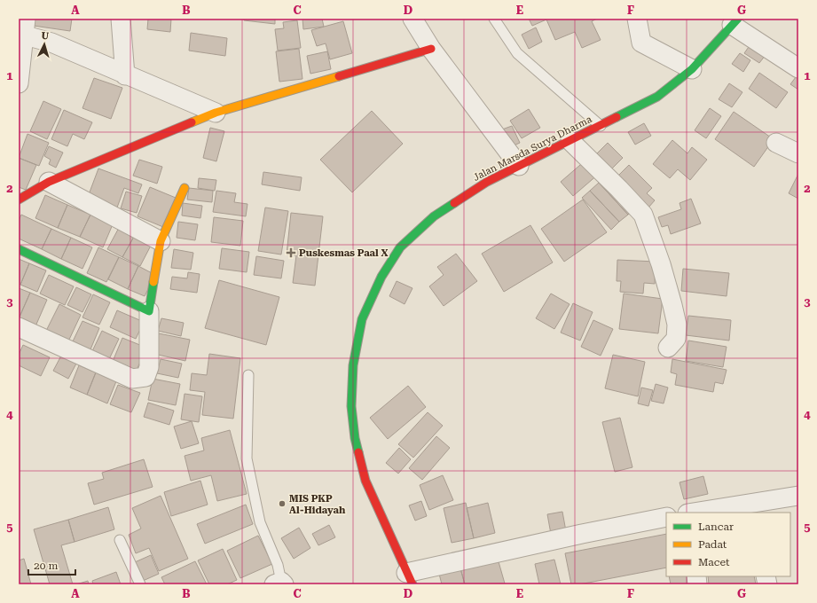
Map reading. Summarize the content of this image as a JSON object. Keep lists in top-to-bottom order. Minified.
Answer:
{"streets":{"main road":["Jalan Marsda Surya Dharma"]},"places":{"health":["Puskesmas Paal X"],"other":["MIS PKP Al-Hidayah"]},"legend":["Lancar","Padat","Macet"],"scale_bar":"20 m","north":"top","grid":{"columns":["A","B","C","D","E","F","G"],"rows":["1","2","3","4","5"]}}
